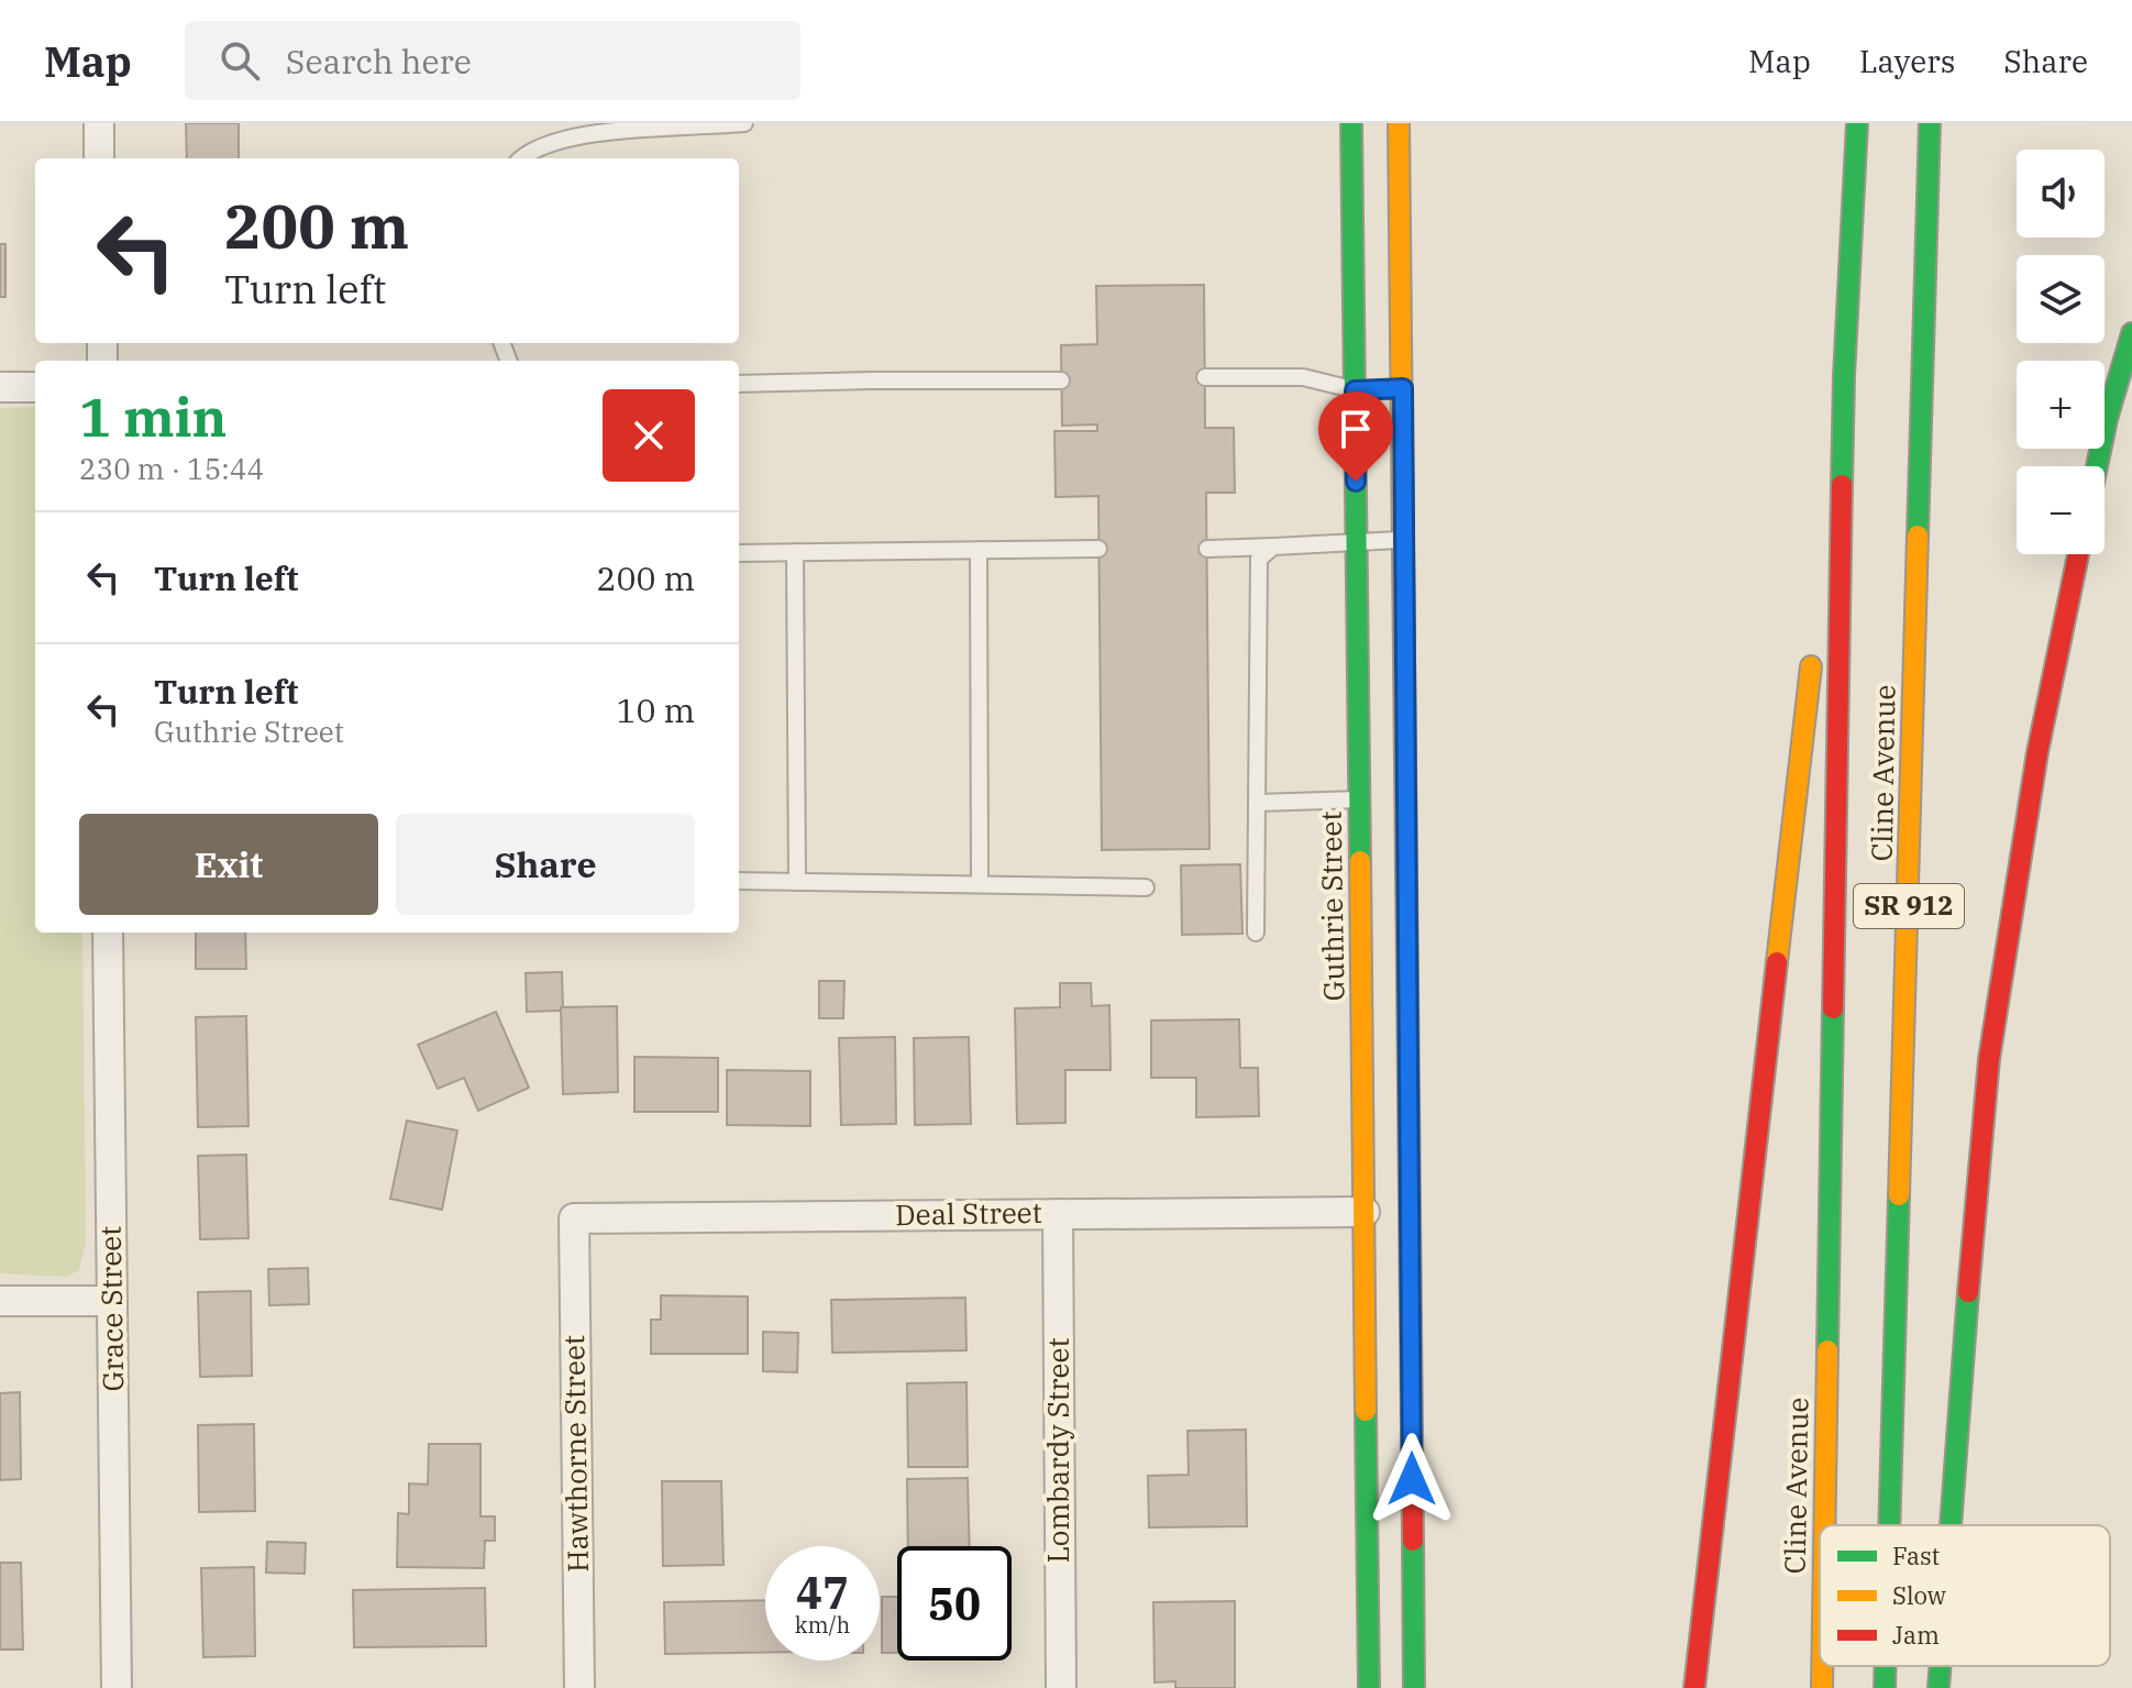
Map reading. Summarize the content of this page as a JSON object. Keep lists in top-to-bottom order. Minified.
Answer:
{"streets":{"main road":["Cline Avenue","Guthrie Street","SR 912"],"street":["Deal Street","Grace Street","Lombardy Street","Hawthorne Street"]},"crossings":[["Guthrie Street","Deal Street"],["Deal Street","Lombardy Street"],["Deal Street","Hawthorne Street"]],"legend":["Fast","Slow","Jam"],"page":{"header":"Map","search":"Search here","nav":["Map","Layers","Share"],"map_buttons":["+","−"],"turn":["200 m","Turn left"],"heading":["1 min","230 m · 15:44"],"list":[{"name":"Turn left","value":"200 m"},{"name":"Turn left","note":"Guthrie Street","value":"10 m"}],"buttons":["Exit","Share"],"speed":"47 km/h","limit":"50"}}
